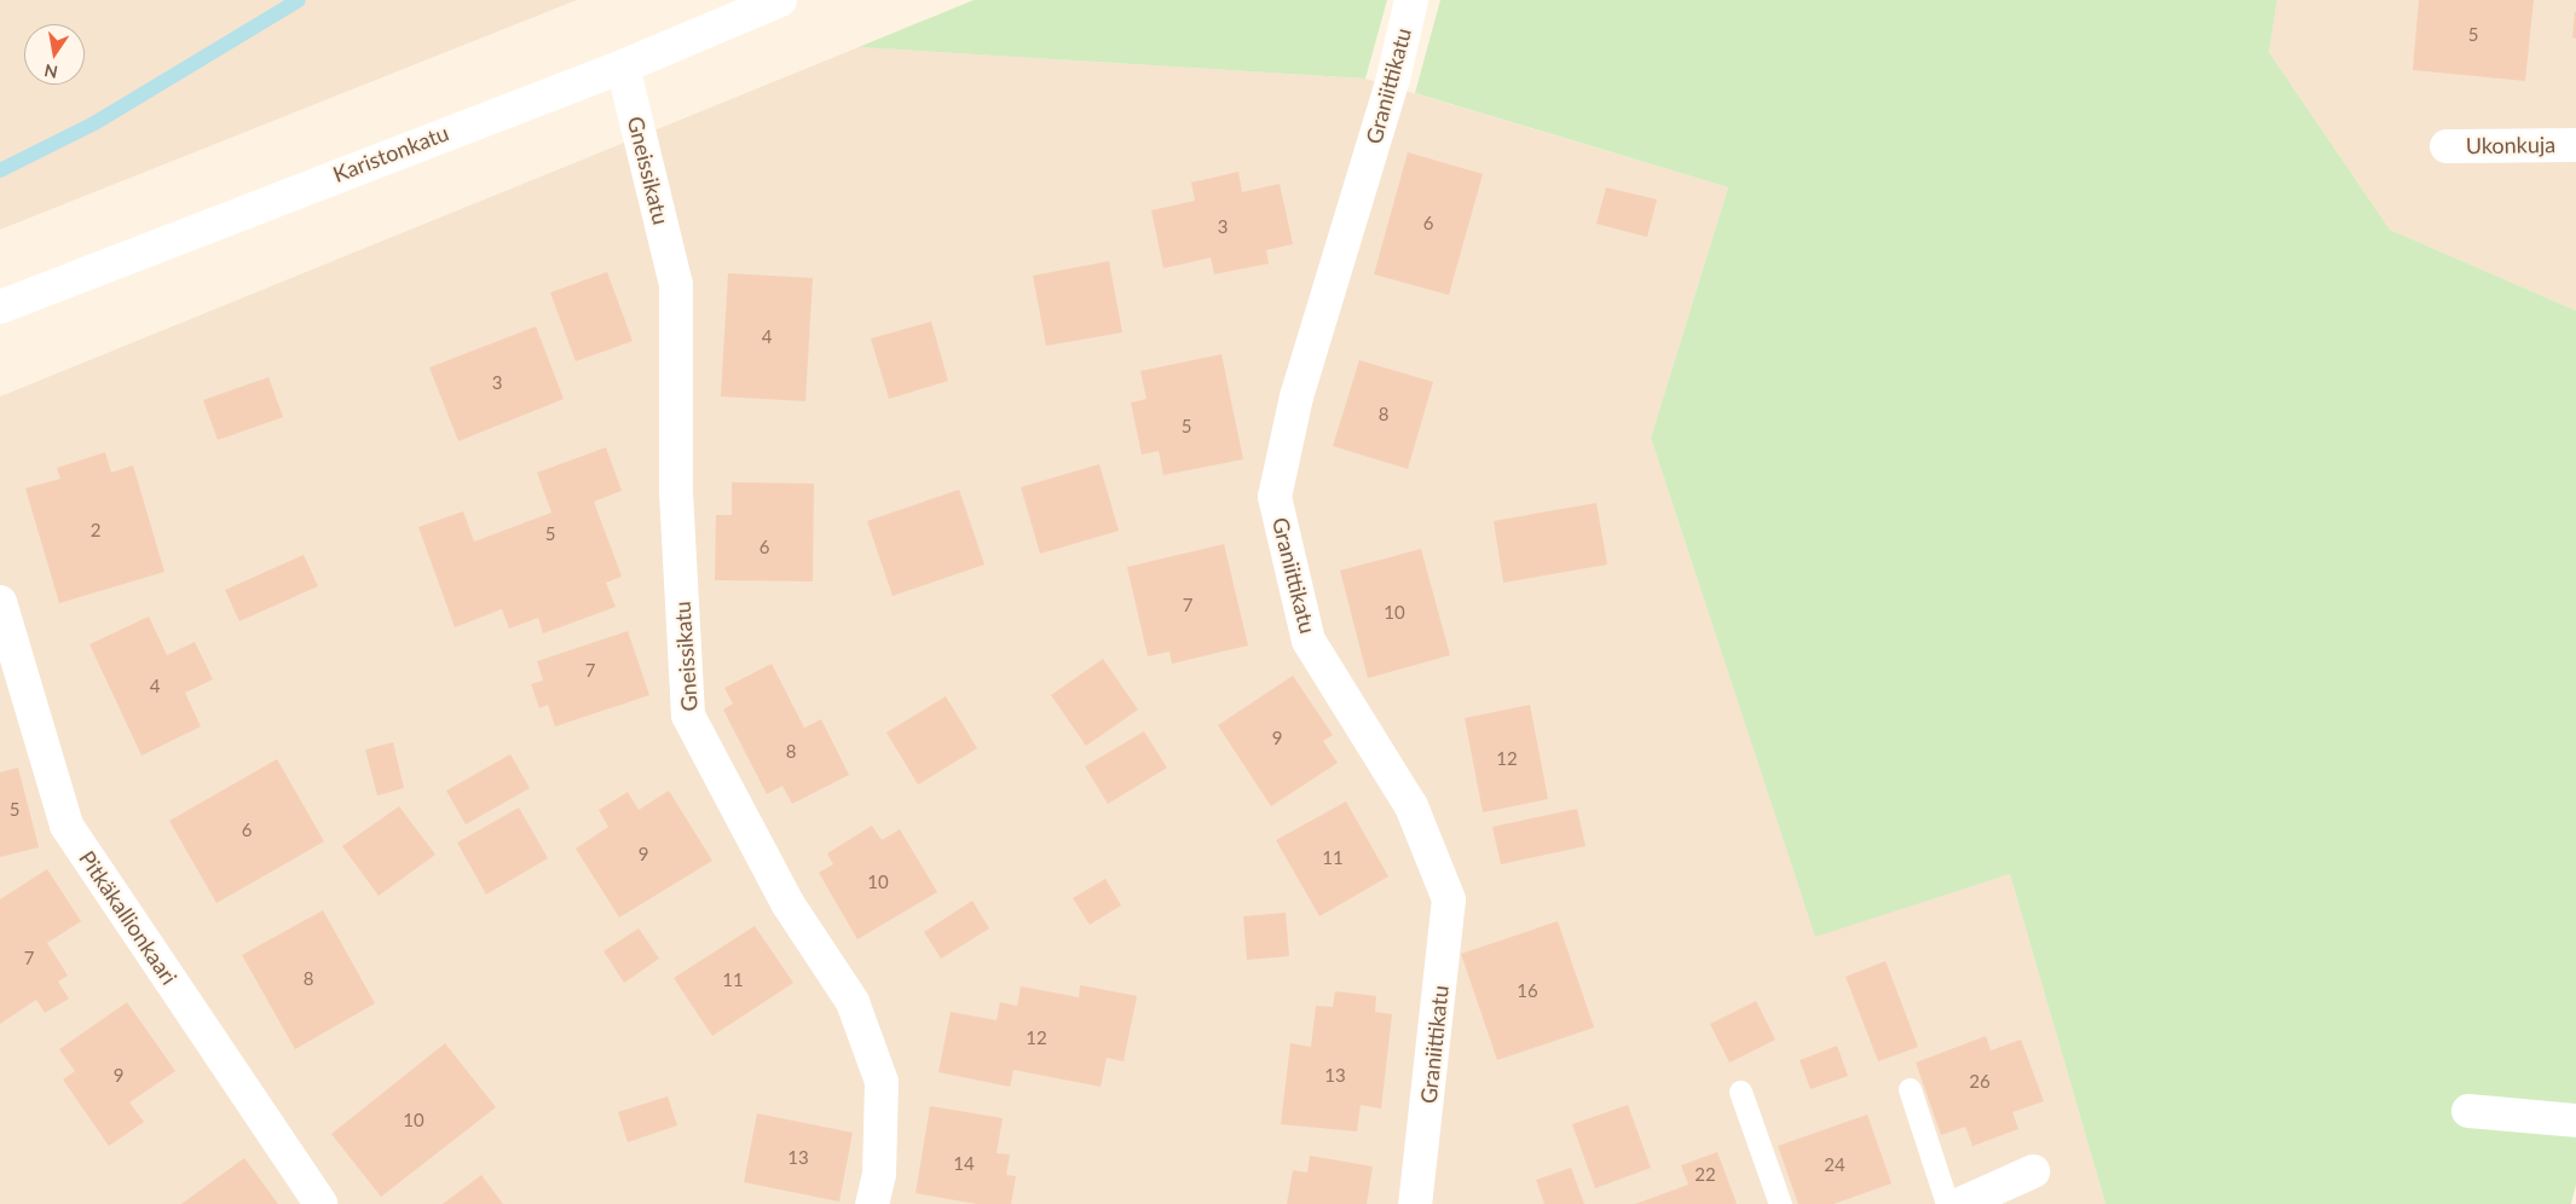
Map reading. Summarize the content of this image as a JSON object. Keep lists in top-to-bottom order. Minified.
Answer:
{"streets":{"street":["Graniittikatu","Ukonkuja","Karistonkatu","Gneissikatu","Pitkäkallionkaari"]},"crossings":[["Karistonkatu","Gneissikatu"]],"house_numbers":["5","6","3","4","3","8","5","2","5","6","7","10","7","4","9","8","12","5","6","9","11","10","7","8","11","16","12","9","13","26","10","13","14","24","22"],"north":"bottom"}
